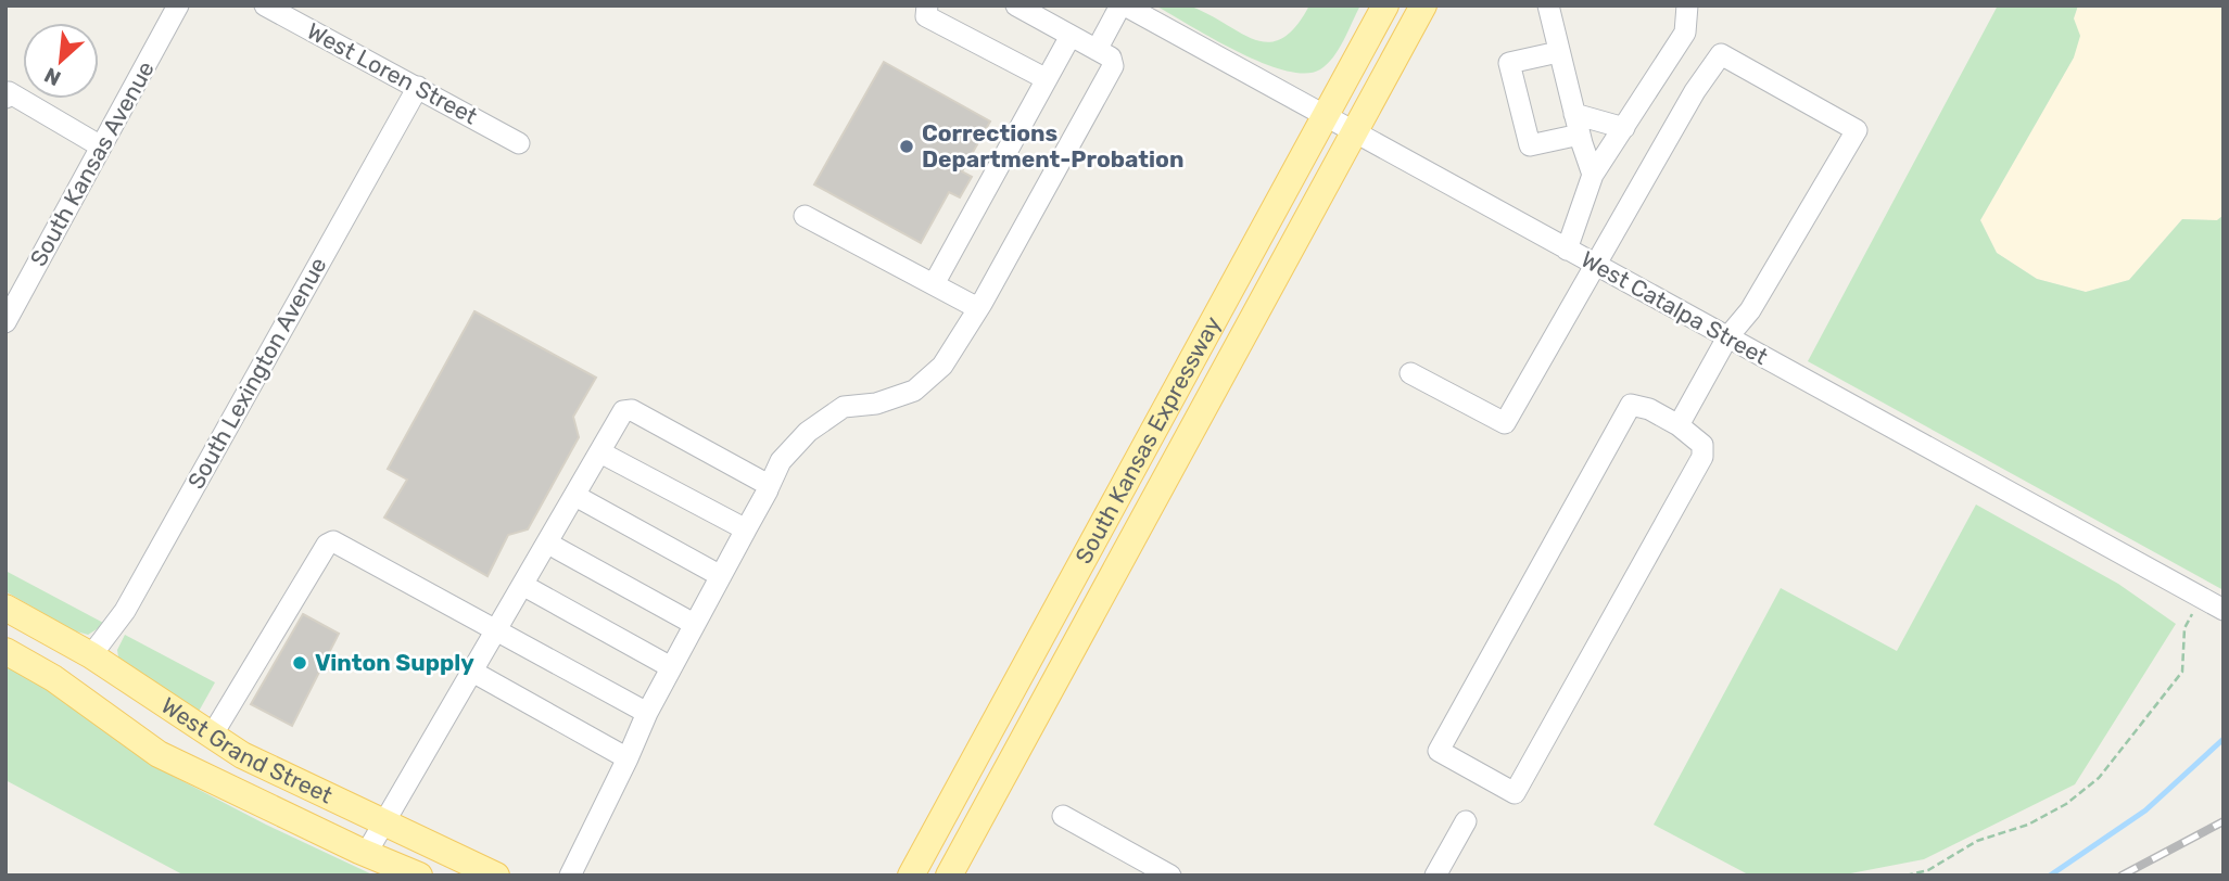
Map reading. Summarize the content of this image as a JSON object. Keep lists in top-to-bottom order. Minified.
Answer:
{"streets":{"main road":["South Kansas Expressway","West Grand Street"],"street":["West Loren Street","South Kansas Avenue","West Catalpa Street","South Lexington Avenue"]},"crossings":[["West Loren Street","South Lexington Avenue"],["West Catalpa Street","South Kansas Expressway"],["South Lexington Avenue","West Grand Street"]],"places":["Corrections Department-Probation","Vinton Supply"],"north":"bottom left"}
